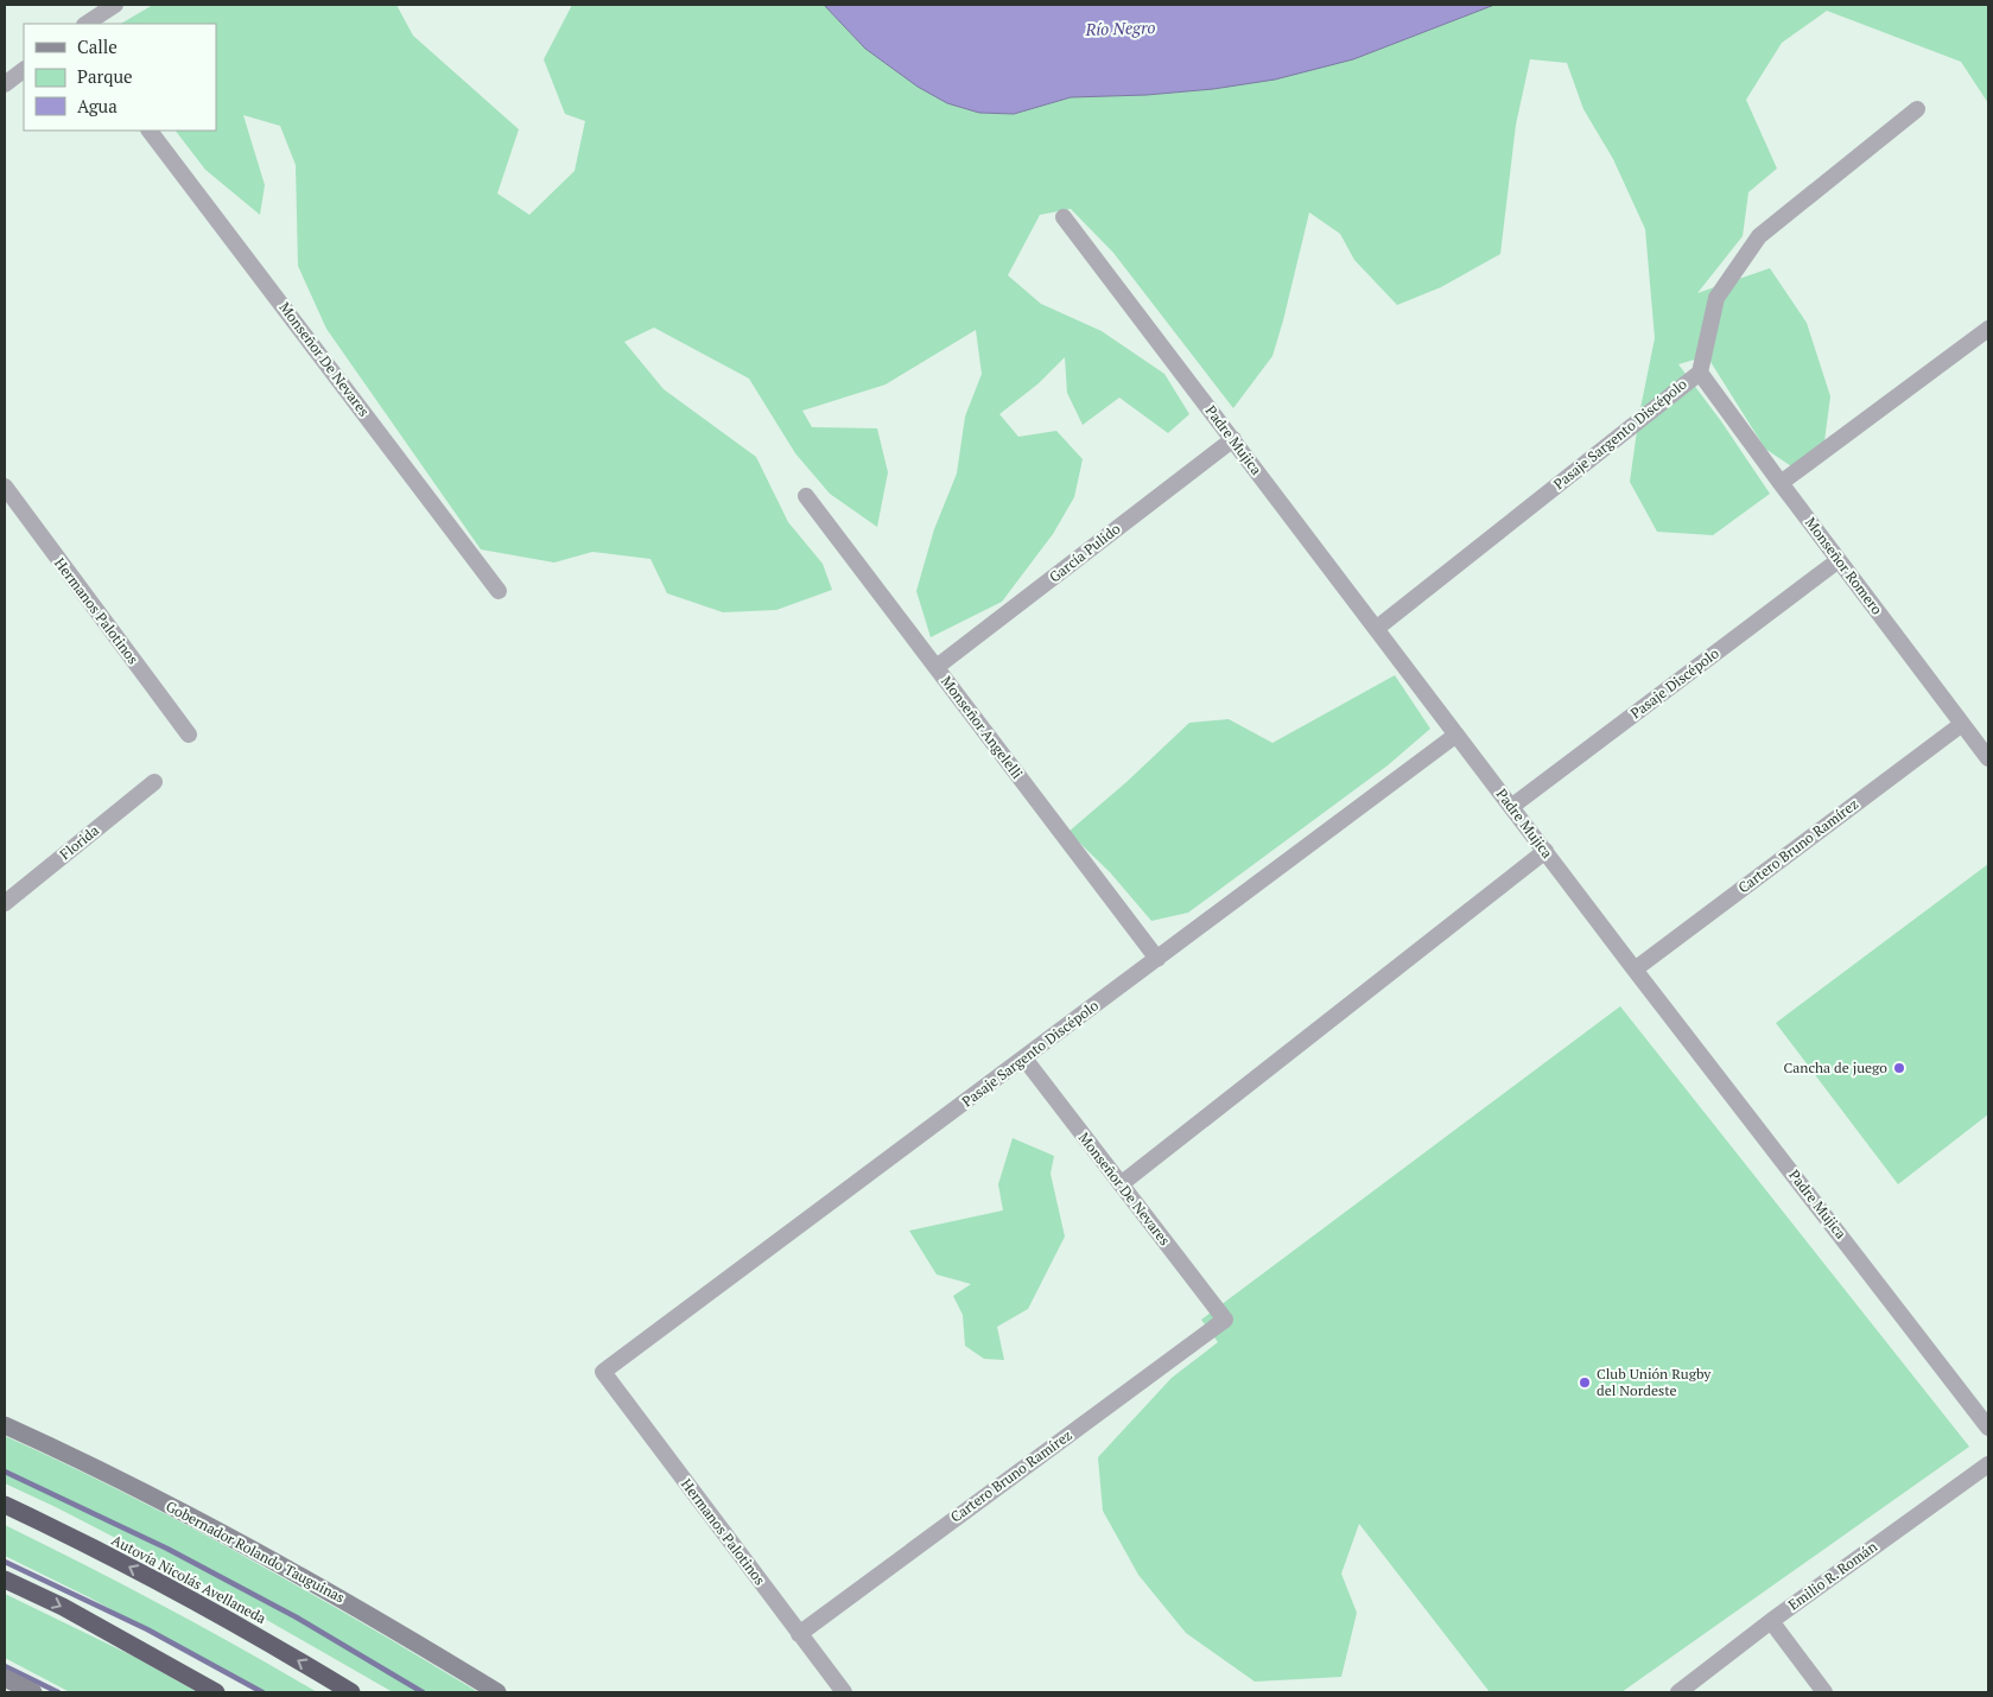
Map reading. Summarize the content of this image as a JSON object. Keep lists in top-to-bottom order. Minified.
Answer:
{"streets":{"highway":["Autovía Nicolás Avellaneda"],"street":["Monseñor De Nevares","Pasaje Sargento Discépolo","Padre Mujica","García Pulido","Monseñor Romero","Hermanos Palotinos","Pasaje Discépolo","Monseñor Angelelli","Florida","Cartero Bruno Ramírez","Gobernador Rolando Tauguinas","Emilio R. Román"]},"crossings":[["Monseñor De Nevares","Pasaje Sargento Discépolo"],["Monseñor De Nevares","Cartero Bruno Ramírez"],["Pasaje Sargento Discépolo","Padre Mujica"],["Pasaje Sargento Discépolo","Monseñor Romero"],["Pasaje Sargento Discépolo","Hermanos Palotinos"],["Pasaje Sargento Discépolo","Monseñor Angelelli"],["Padre Mujica","García Pulido"],["Padre Mujica","Pasaje Discépolo"],["Padre Mujica","Cartero Bruno Ramírez"],["García Pulido","Monseñor Angelelli"],["Monseñor Romero","Pasaje Discépolo"],["Monseñor Romero","Cartero Bruno Ramírez"],["Hermanos Palotinos","Cartero Bruno Ramírez"]],"water":["Río Negro"],"places":["Cancha de juego","Club Unión Rugby del Nordeste"],"legend":["Calle","Parque","Agua"]}
